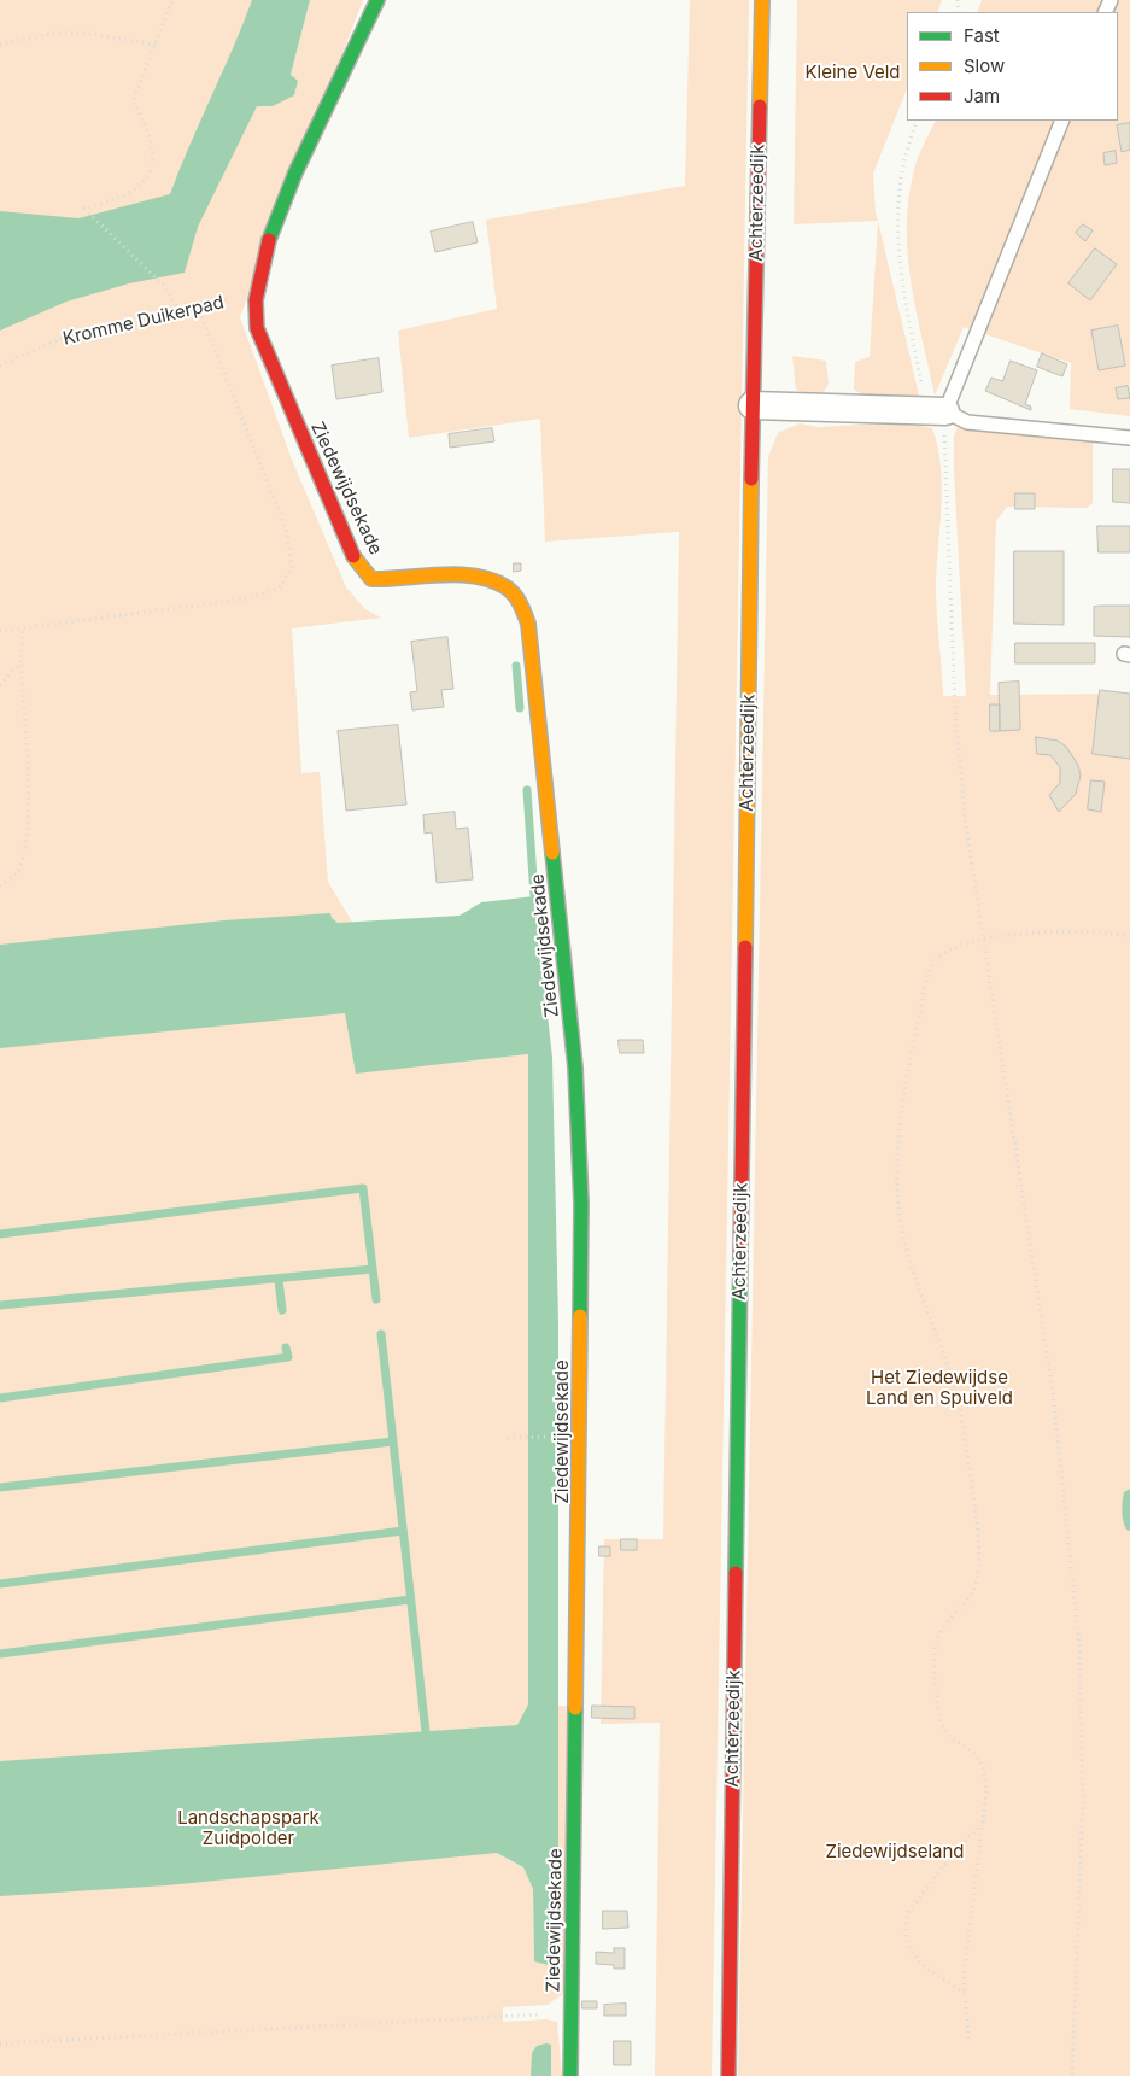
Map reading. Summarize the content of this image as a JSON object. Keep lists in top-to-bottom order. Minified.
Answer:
{"streets":{"street":["Achterzeedijk","Ziedewijdsekade"],"path":["Kromme Duikerpad"]},"crossings":[["Kromme Duikerpad","Ziedewijdsekade"]],"parks":["Kleine Veld","Het Ziedewijdse Land en Spuiveld","Landschapspark Zuidpolder","Ziedewijdseland"],"legend":["Fast","Slow","Jam"]}
